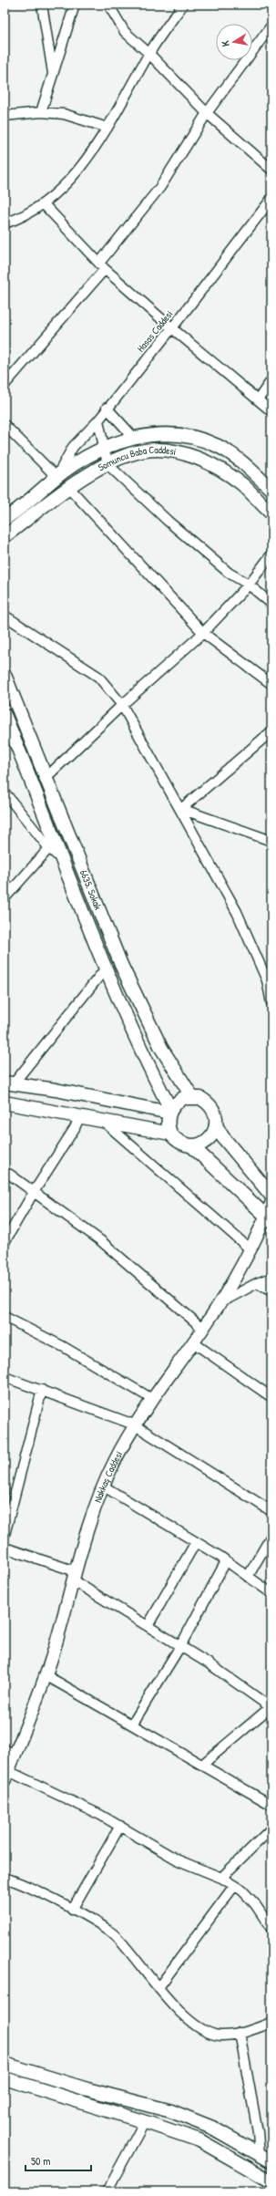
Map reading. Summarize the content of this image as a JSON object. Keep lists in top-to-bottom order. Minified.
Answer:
{"streets":{"main road":["Somuncu Baba Caddesi","6635. Sokak"],"street":["Hasas Caddesi","Nakkaş Caddesi"]},"crossings":[["Hasas Caddesi","Somuncu Baba Caddesi"]],"scale_bar":"50 m","north":"left"}
